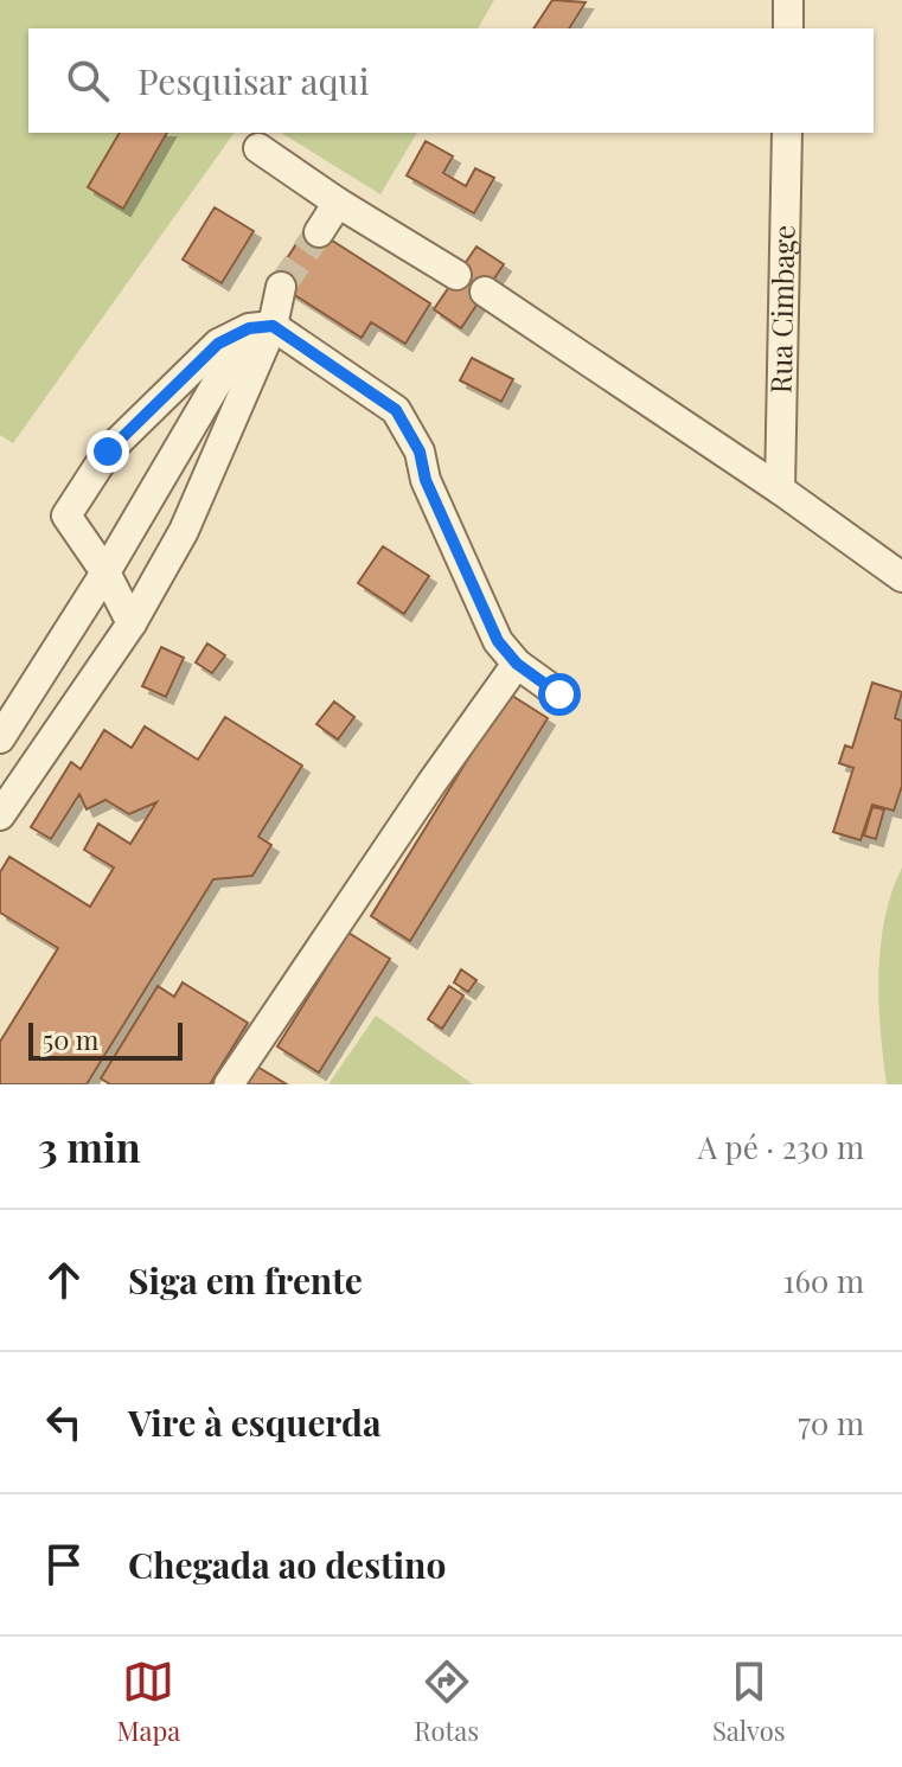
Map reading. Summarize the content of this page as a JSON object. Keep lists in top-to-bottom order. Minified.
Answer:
{"streets":{"street":["Rua Cimbage"]},"scale_bar":"50 m","page":{"search":"Pesquisar aqui","scale":"50 m","heading":["3 min","A pé · 230 m"],"list":[["Siga em frente","160 m"],["Vire à esquerda","70 m"],"Chegada ao destino"],"nav":["Mapa","Rotas","Salvos"]}}
